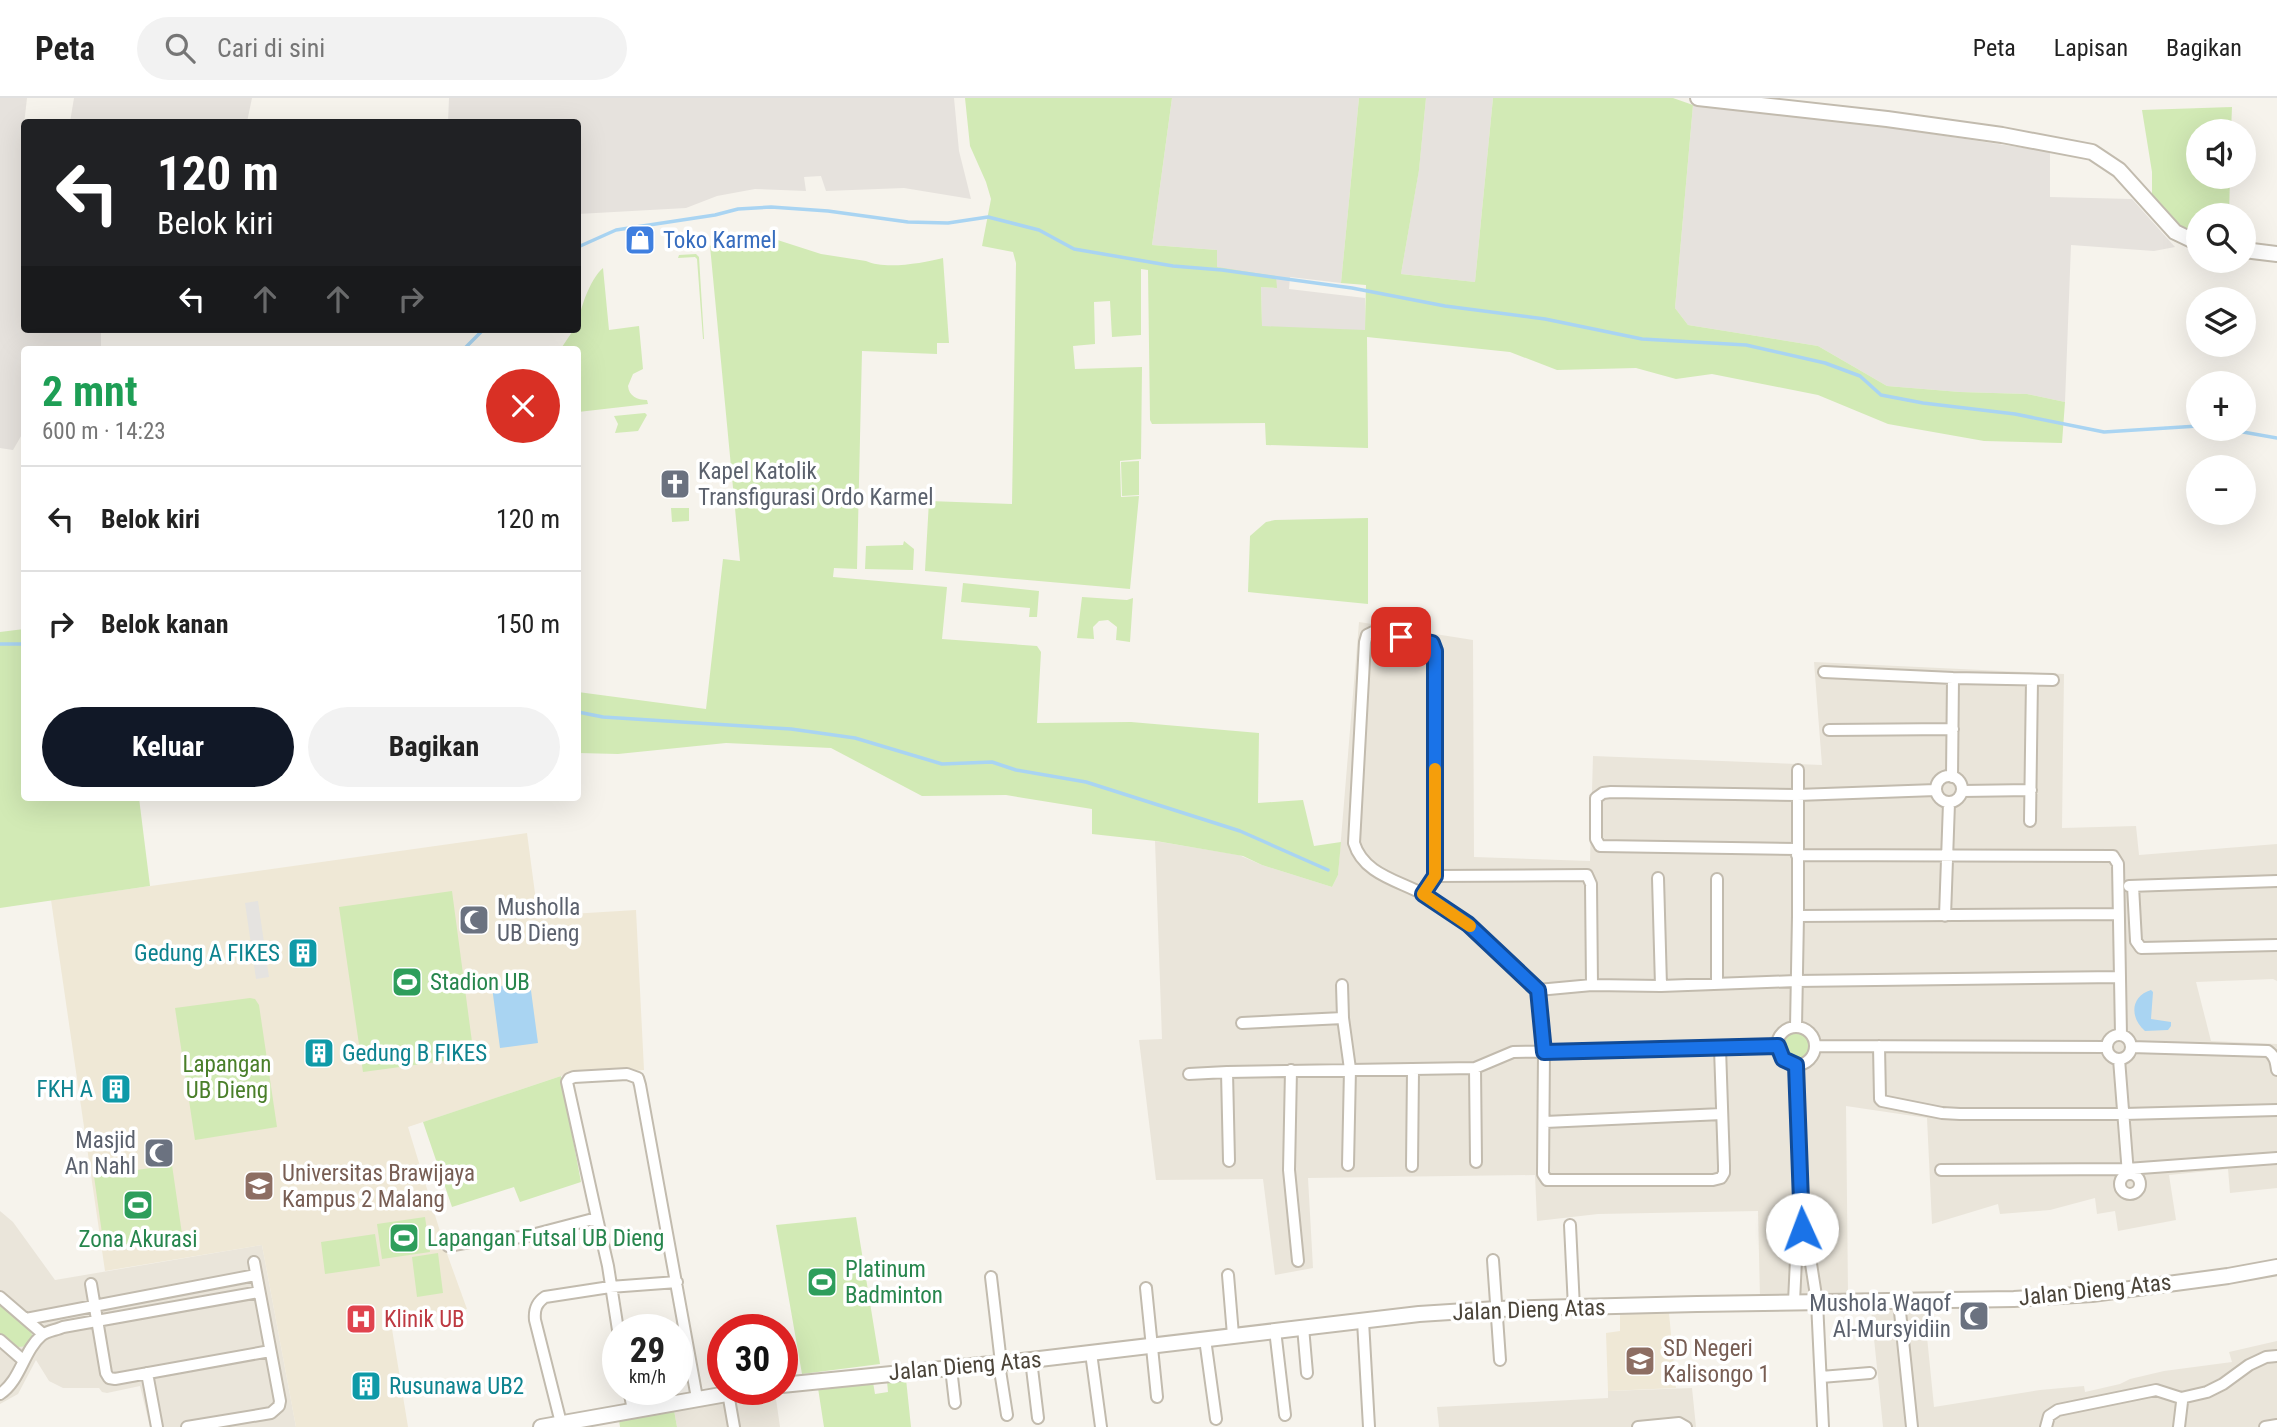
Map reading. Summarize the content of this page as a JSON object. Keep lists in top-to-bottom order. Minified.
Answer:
{"streets":{"street":["Jalan Dieng Atas"]},"parks":["Lapangan UB Dieng"],"places":{"shop":["Toko Karmel"],"church":["Kapel Katolik Transfigurasi Ordo Karmel"],"mosque":["Musholla UB Dieng","Masjid An Nahl","Mushola Waqof Al-Mursyidiin"],"building":["Gedung A FIKES","Gedung B FIKES","FKH A","Rusunawa UB2"],"sports":["Stadion UB","Zona Akurasi","Lapangan Futsal UB Dieng","Platinum Badminton"],"school or university":["Universitas Brawijaya Kampus 2 Malang","SD Negeri Kalisongo 1"],"hospital":["Klinik UB"]},"page":{"header":"Peta","search":"Cari di sini","nav":["Peta","Lapisan","Bagikan"],"map_buttons":["+","−"],"turn":["120 m","Belok kiri"],"heading":["2 mnt","600 m · 14:23"],"list":[{"name":"Belok kiri","value":"120 m"},{"name":"Belok kanan","value":"150 m"}],"buttons":["Keluar","Bagikan"],"speed":"29 km/h","limit":"30"}}
